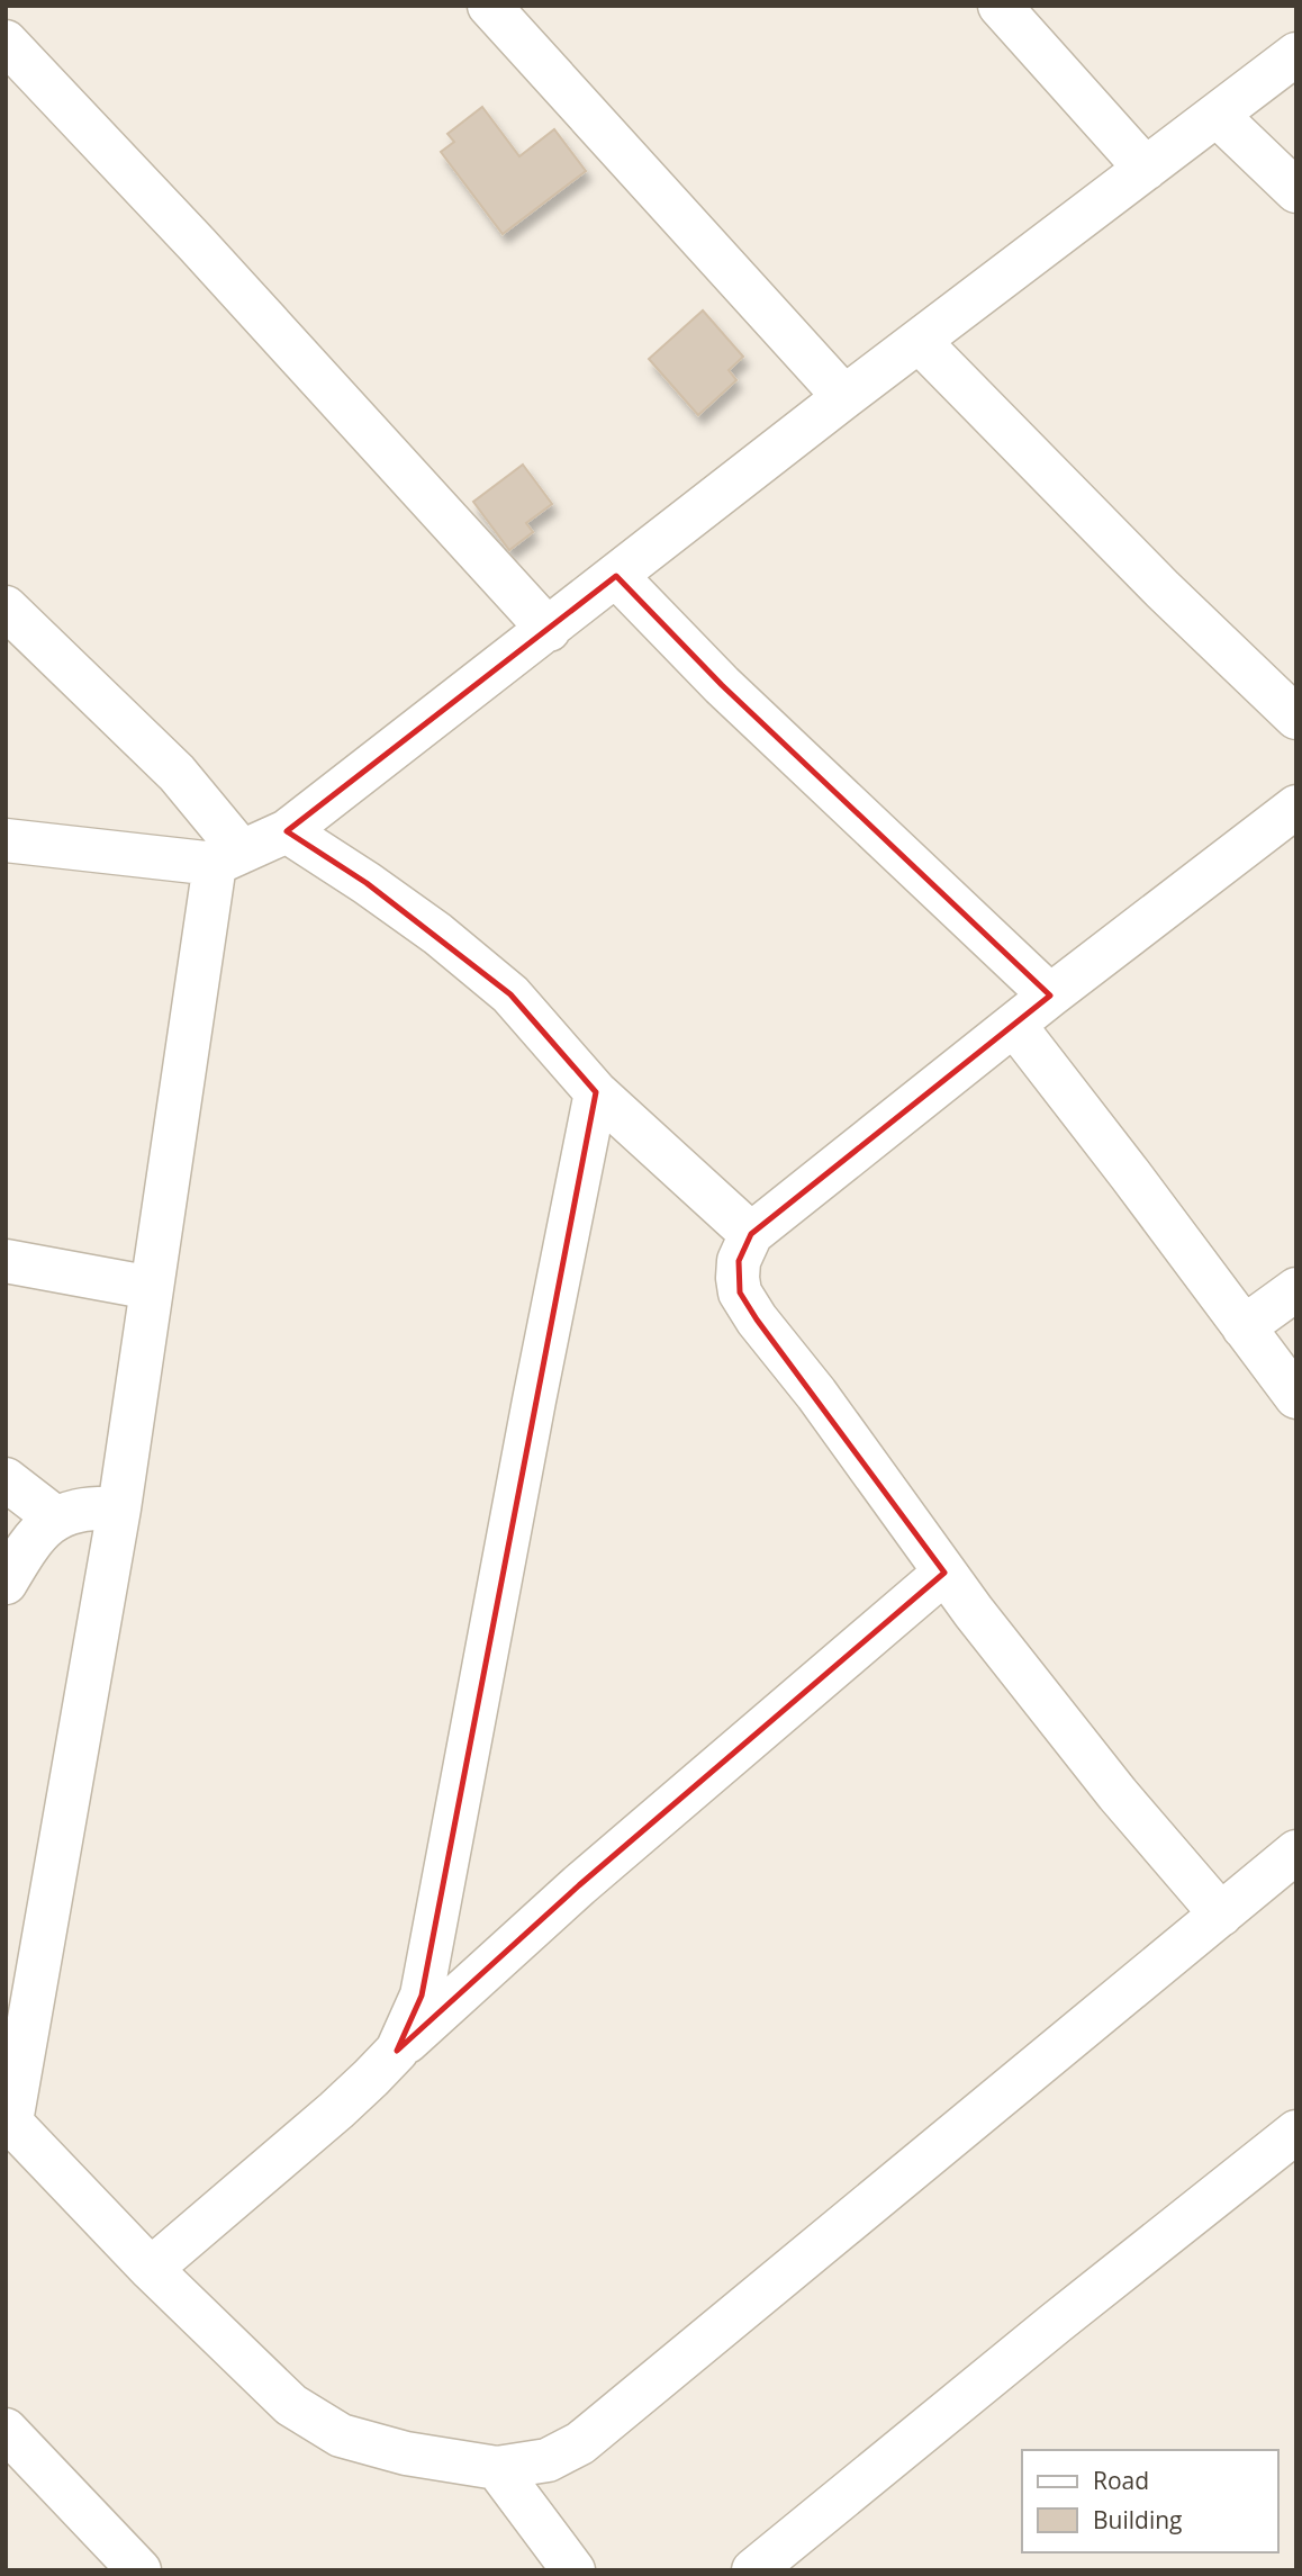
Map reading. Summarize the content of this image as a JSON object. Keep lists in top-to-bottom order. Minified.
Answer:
{"legend":["Road","Building"]}
